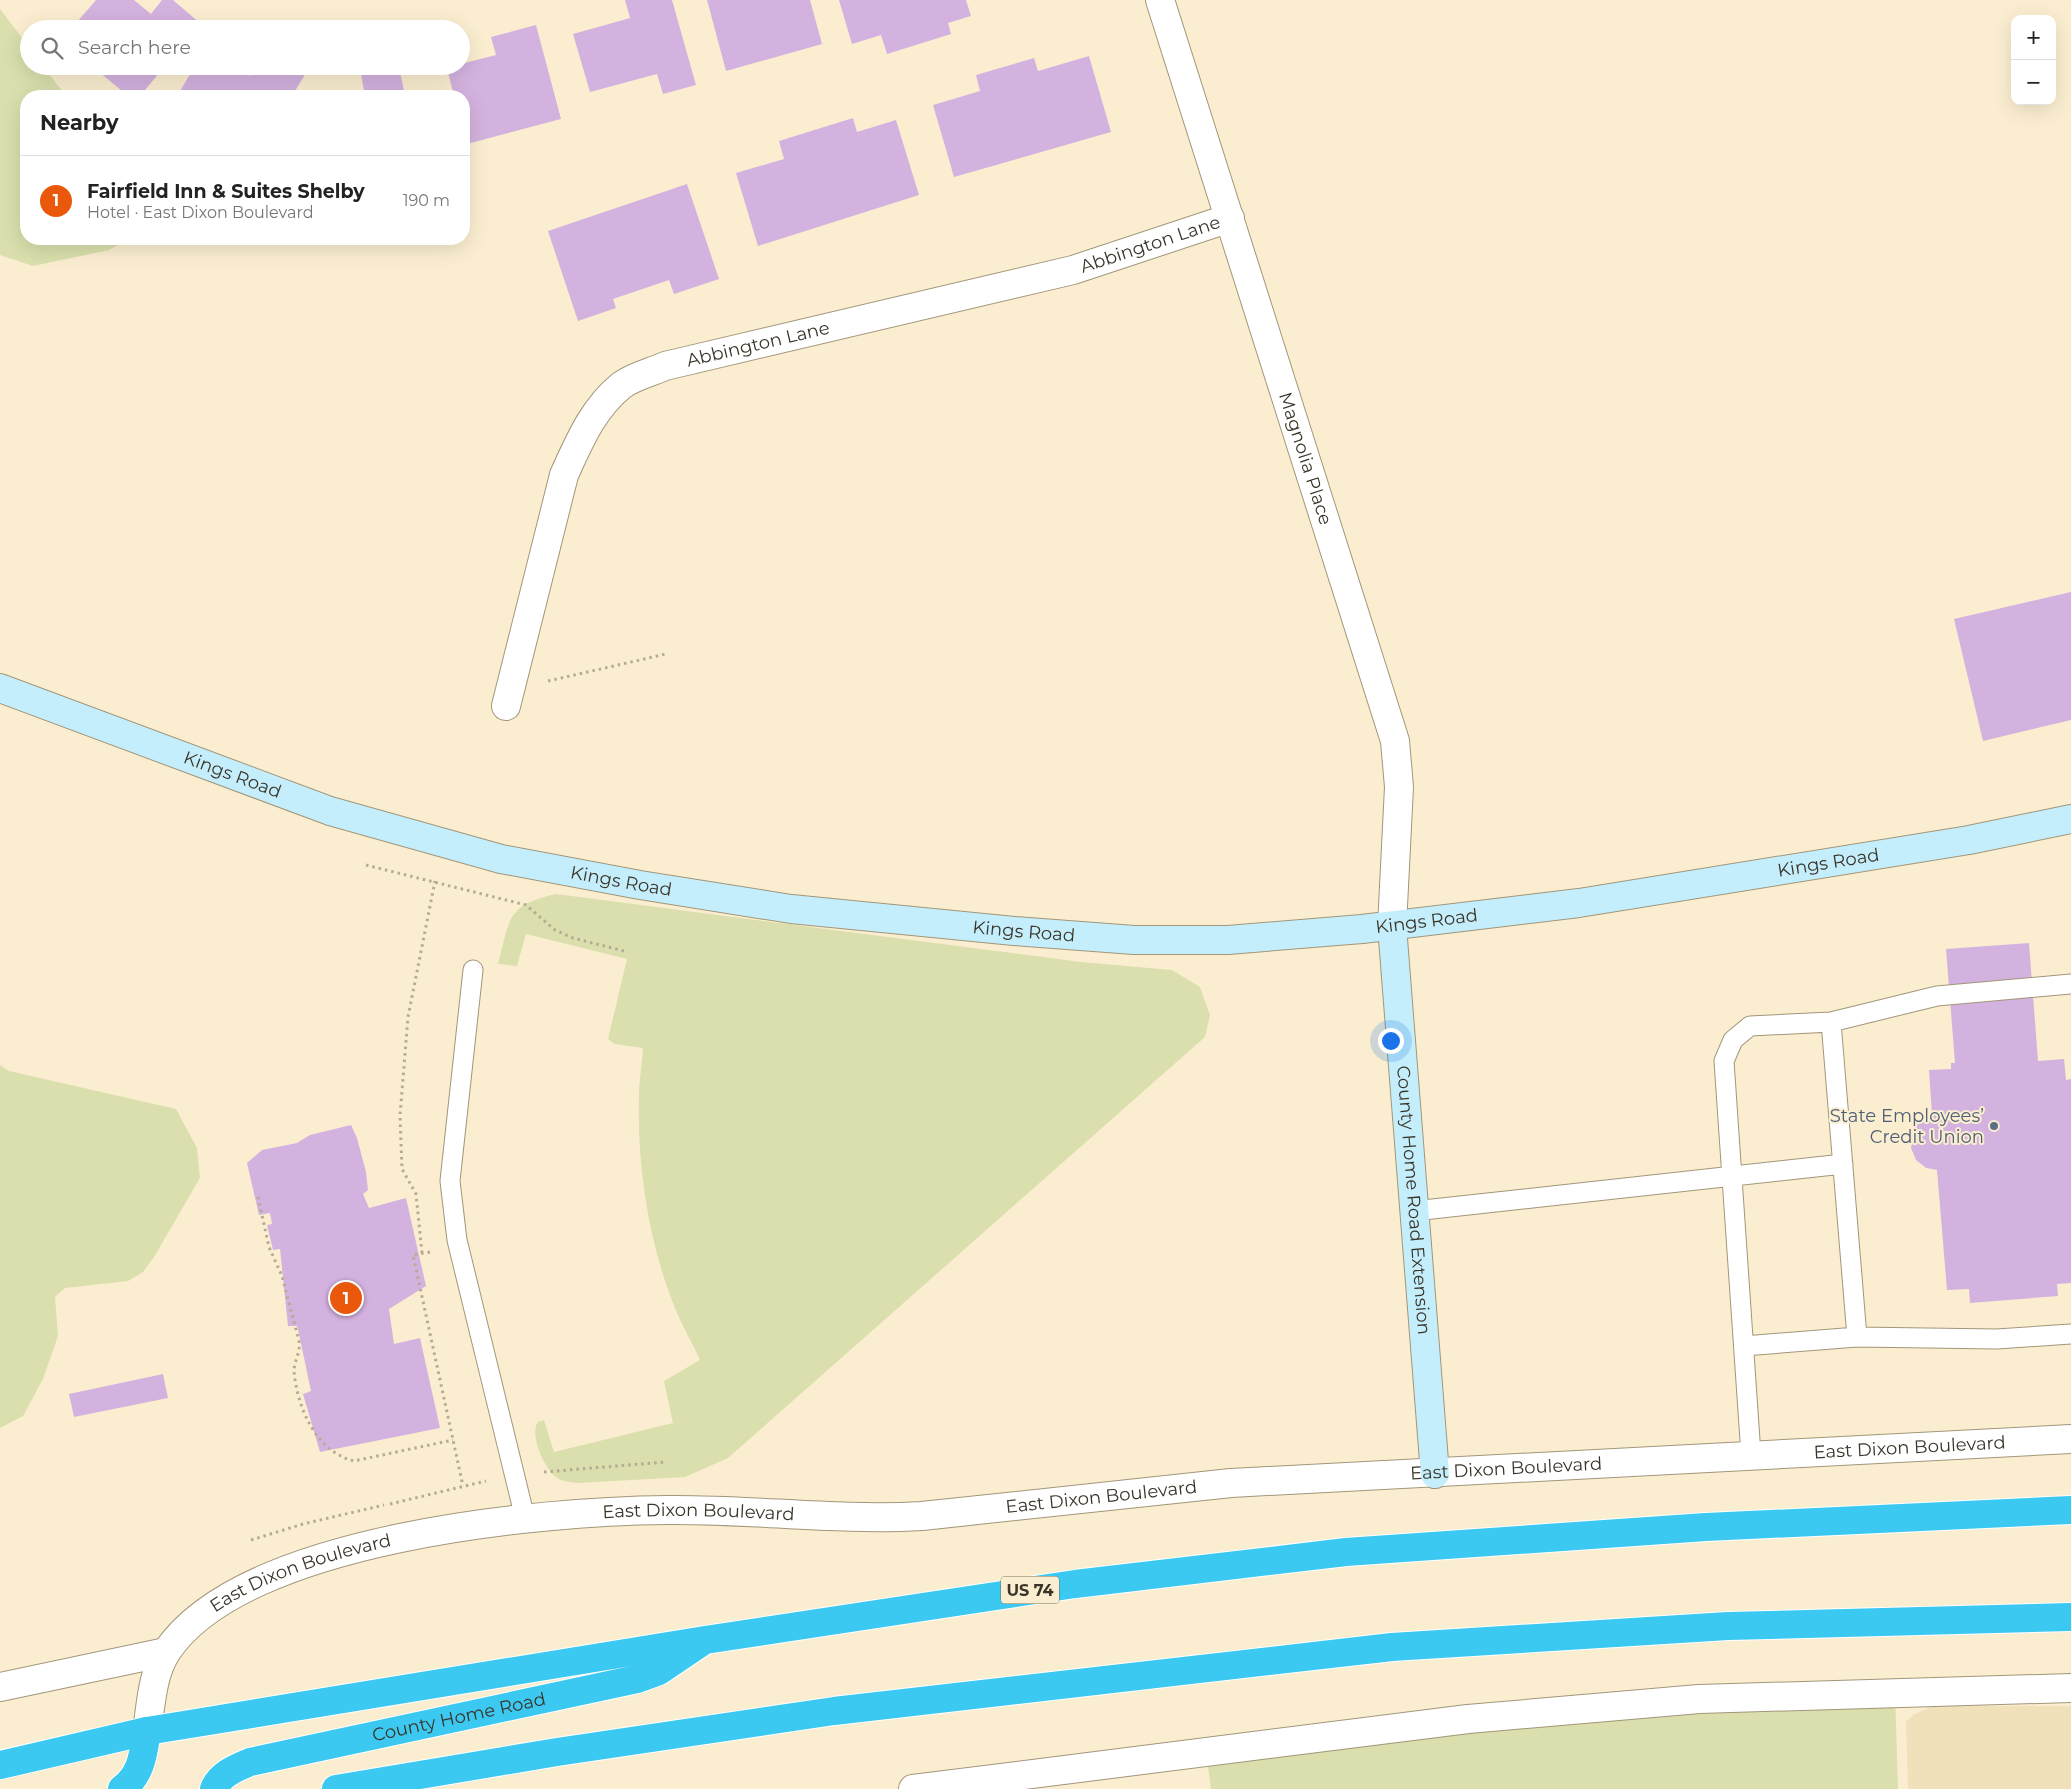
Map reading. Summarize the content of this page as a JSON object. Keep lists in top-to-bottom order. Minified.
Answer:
{"streets":{"highway":["US 74","County Home Road"],"street":["Abbington Lane","Magnolia Place","Kings Road","County Home Road Extension","East Dixon Boulevard"]},"crossings":[["Abbington Lane","Magnolia Place"],["Magnolia Place","Kings Road"],["Magnolia Place","County Home Road Extension"],["Kings Road","County Home Road Extension"],["County Home Road Extension","East Dixon Boulevard"],["East Dixon Boulevard","US 74"],["US 74","County Home Road"]],"places":["State Employees’ Credit Union"],"page":{"map_buttons":["+","−"],"search":"Search here","heading":"Nearby","list":[{"mark":"1","name":"Fairfield Inn & Suites Shelby","note":"Hotel · East Dixon Boulevard","value":"190 m"}],"pins":"1"}}
